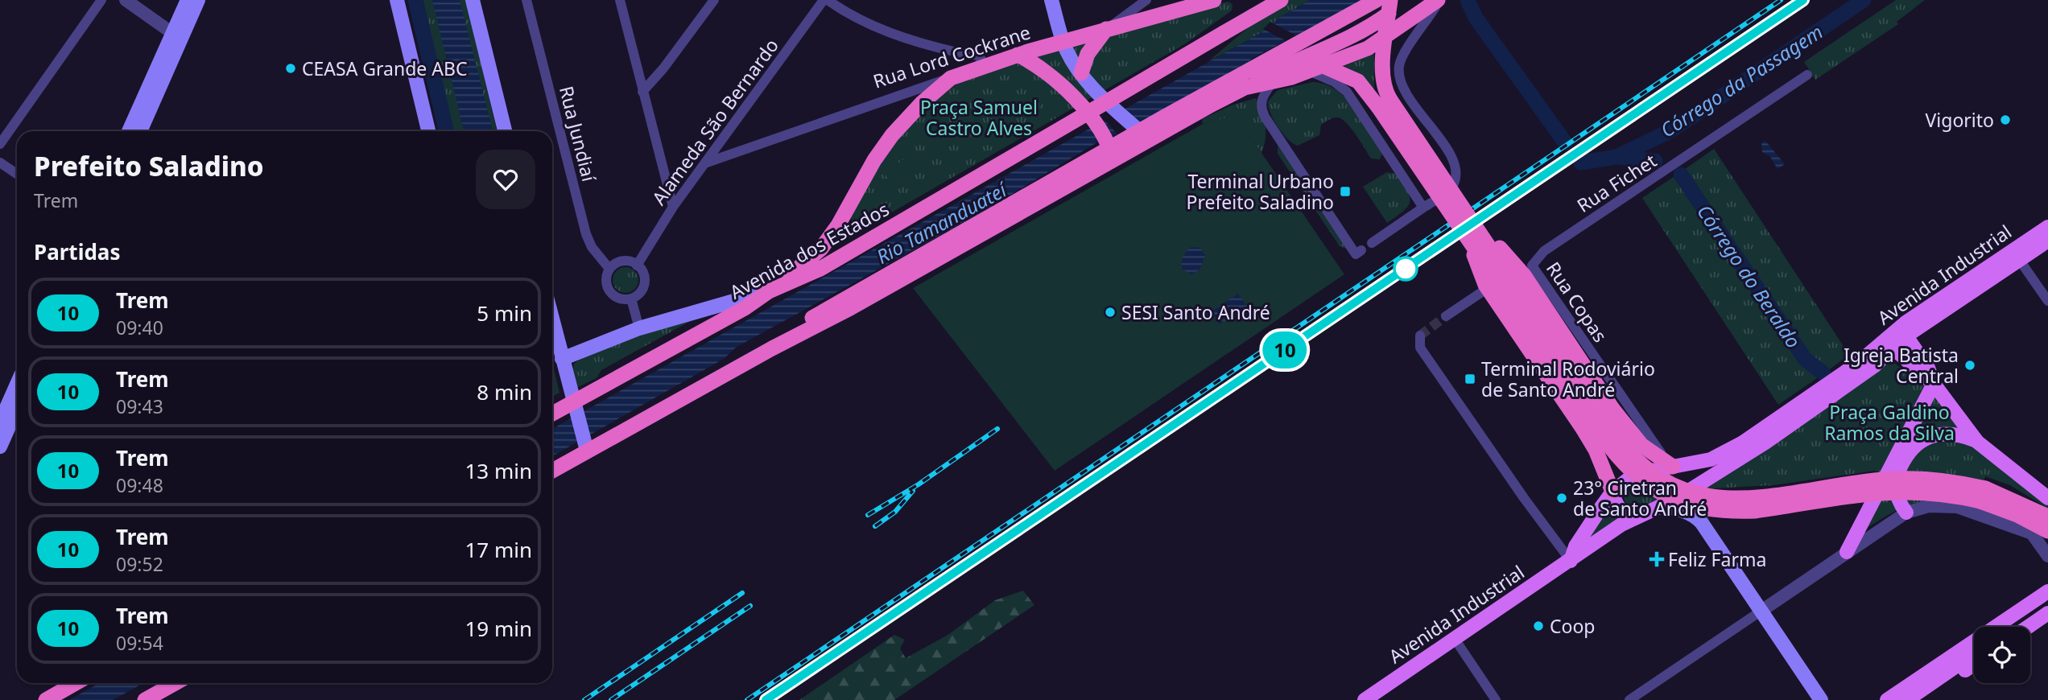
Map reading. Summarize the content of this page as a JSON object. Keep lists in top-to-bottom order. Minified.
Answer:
{"streets":{"highway":["Rua Lord Cockrane","Avenida dos Estados"],"main road":["Avenida Industrial"],"street":["Alameda São Bernardo","Rua Jundiaí","Rua Fichet","Rua Copas"]},"crossings":[["Rua Lord Cockrane","Alameda São Bernardo"],["Alameda São Bernardo","Rua Jundiaí"],["Rua Fichet","Rua Copas"],["Avenida Industrial","Rua Copas"]],"water":["Córrego da Passagem","Rio Tamanduateí","Córrego do Beraldo"],"parks":["Praça Samuel Castro Alves","Praça Galdino Ramos da Silva"],"places":{"other":["CEASA Grande ABC","Vigorito","SESI Santo André","Igreja Batista Central","23° Ciretran de Santo André","Coop"],"transit":["Terminal Urbano Prefeito Saladino","Terminal Rodoviário de Santo André"],"health":["Feliz Farma"]},"page":{"on_map":"10","heading":[["Prefeito Saladino","Trem"],"Partidas"],"list":[{"mark":"10","name":"Trem","note":"09:40","value":"5 min"},{"mark":"10","name":"Trem","note":"09:43","value":"8 min"},{"mark":"10","name":"Trem","note":"09:48","value":"13 min"},{"mark":"10","name":"Trem","note":"09:52","value":"17 min"},{"mark":"10","name":"Trem","note":"09:54","value":"19 min"}]}}
